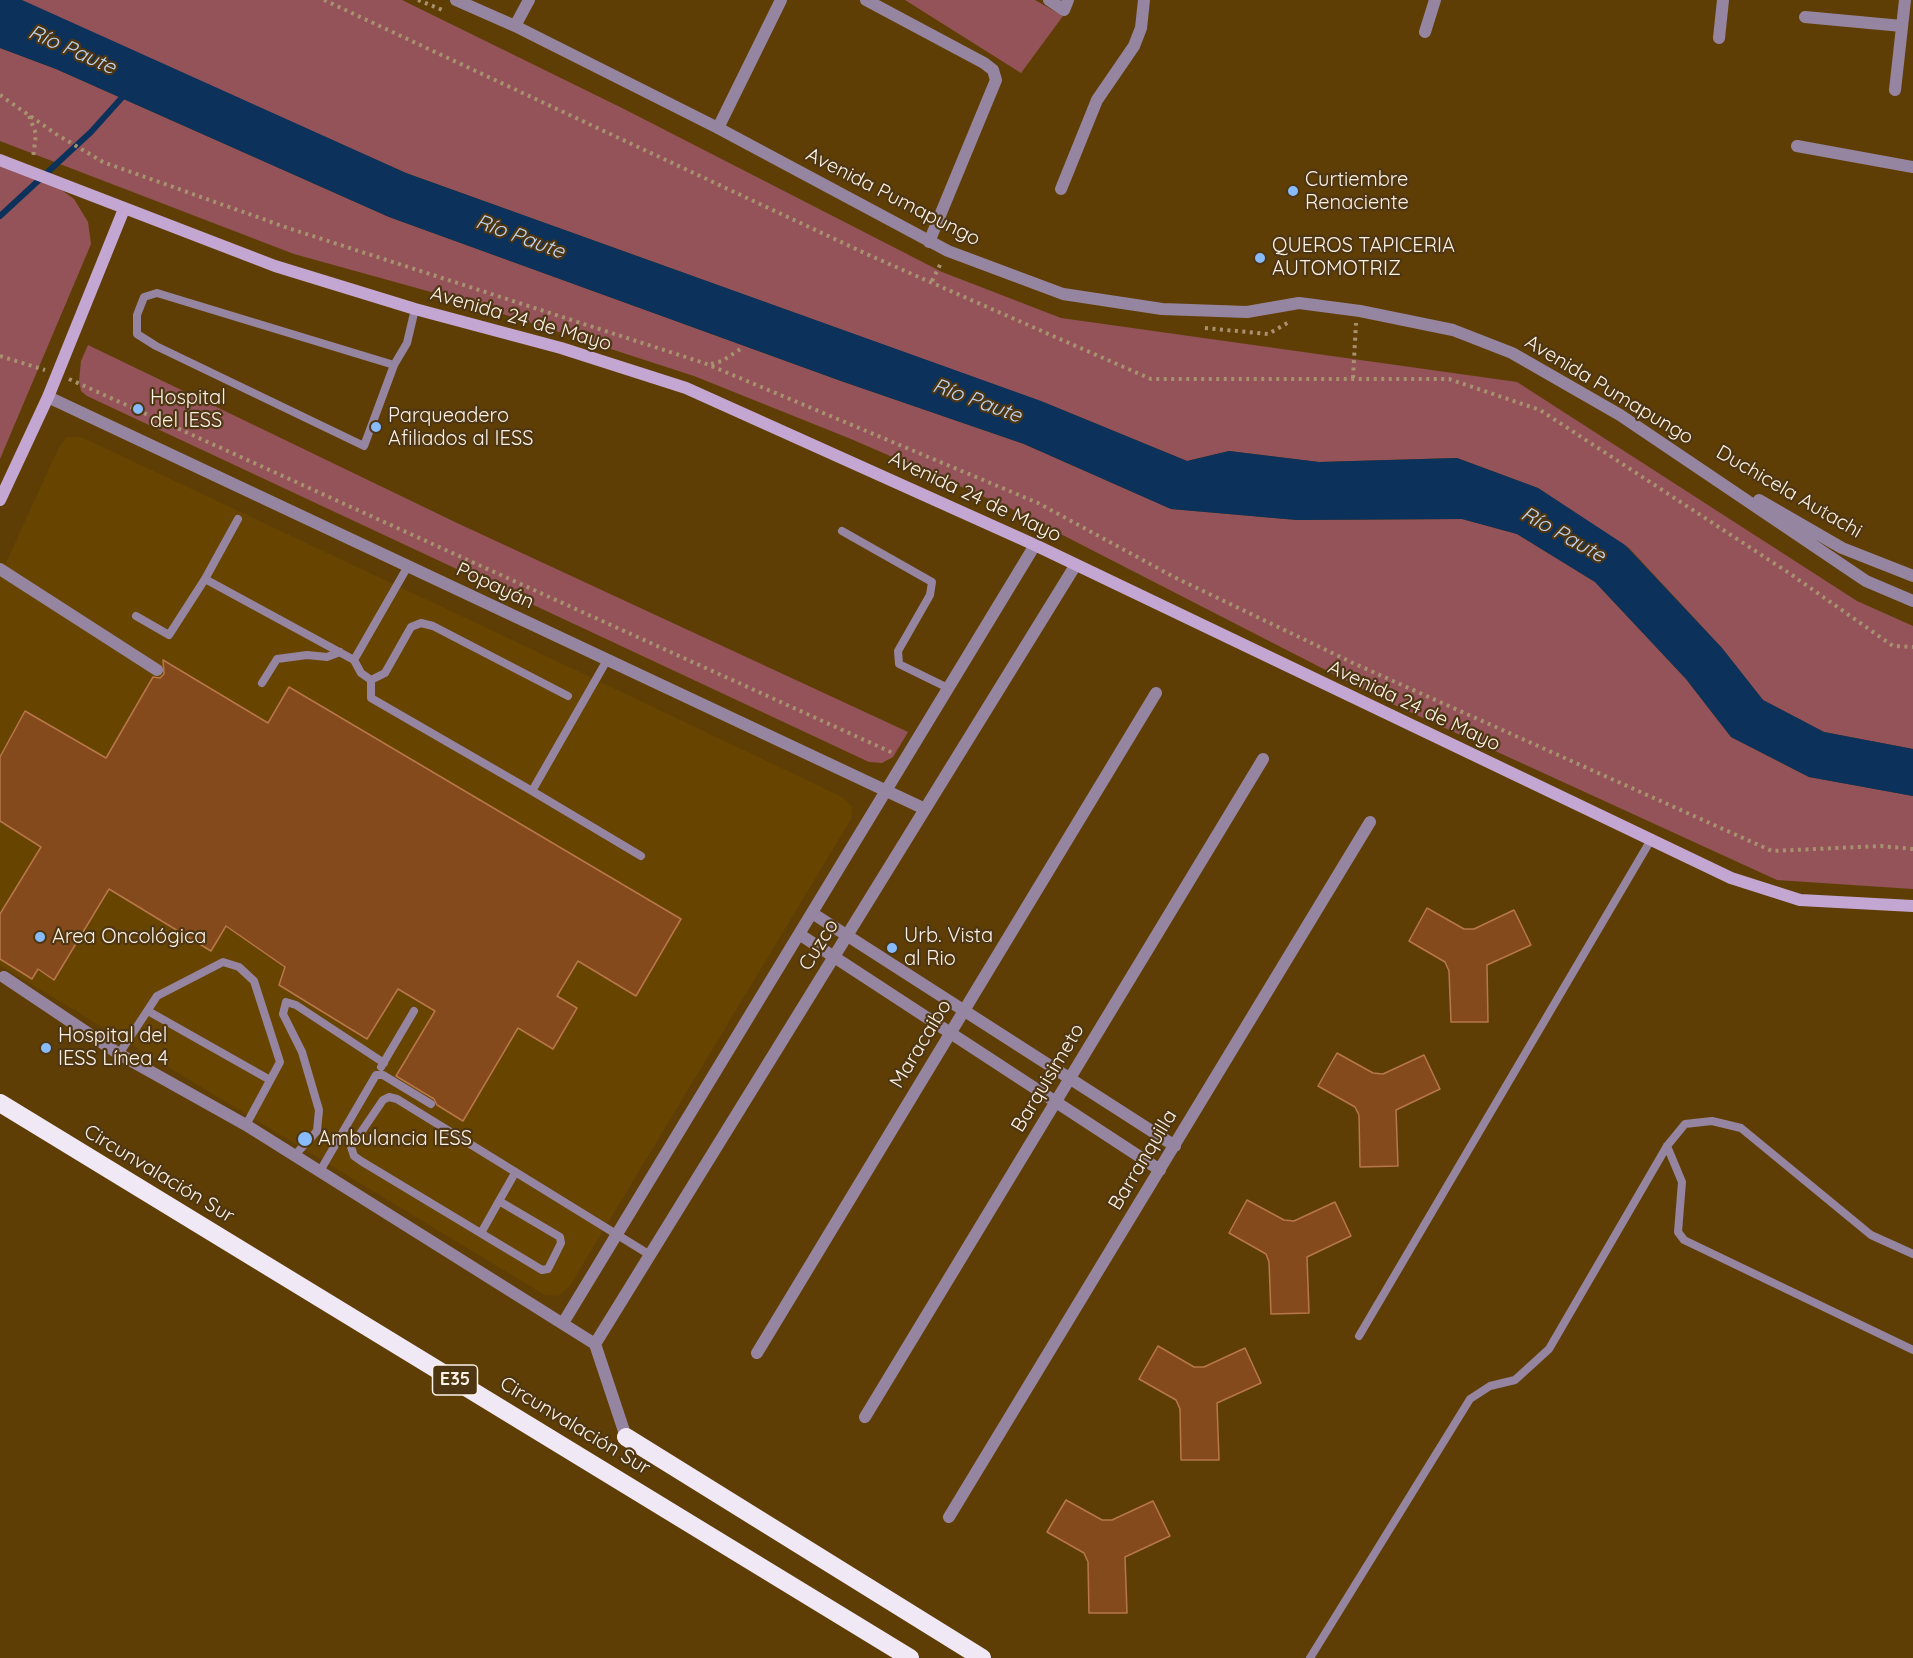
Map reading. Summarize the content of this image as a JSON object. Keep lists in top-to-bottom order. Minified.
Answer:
{"streets":{"highway":["Circunvalación Sur","E35"],"main road":["Avenida 24 de Mayo"],"street":["Avenida Pumapungo","Duchicela Autachi","Popayán","Cuzco","Maracaibo","Barquisimeto","Barranquilla"]},"crossings":[["Avenida Pumapungo","Duchicela Autachi"],["Avenida 24 de Mayo","Cuzco"],["Popayán","Cuzco"]],"water":["Río Paute"],"places":["Curtiembre Renaciente","QUEROS TAPICERIA AUTOMOTRIZ","Hospital del IESS","Parqueadero Afiliados al IESS","Area Oncológica","Urb. Vista al Rio","Hospital del IESS Línea 4","Ambulancia IESS"]}
